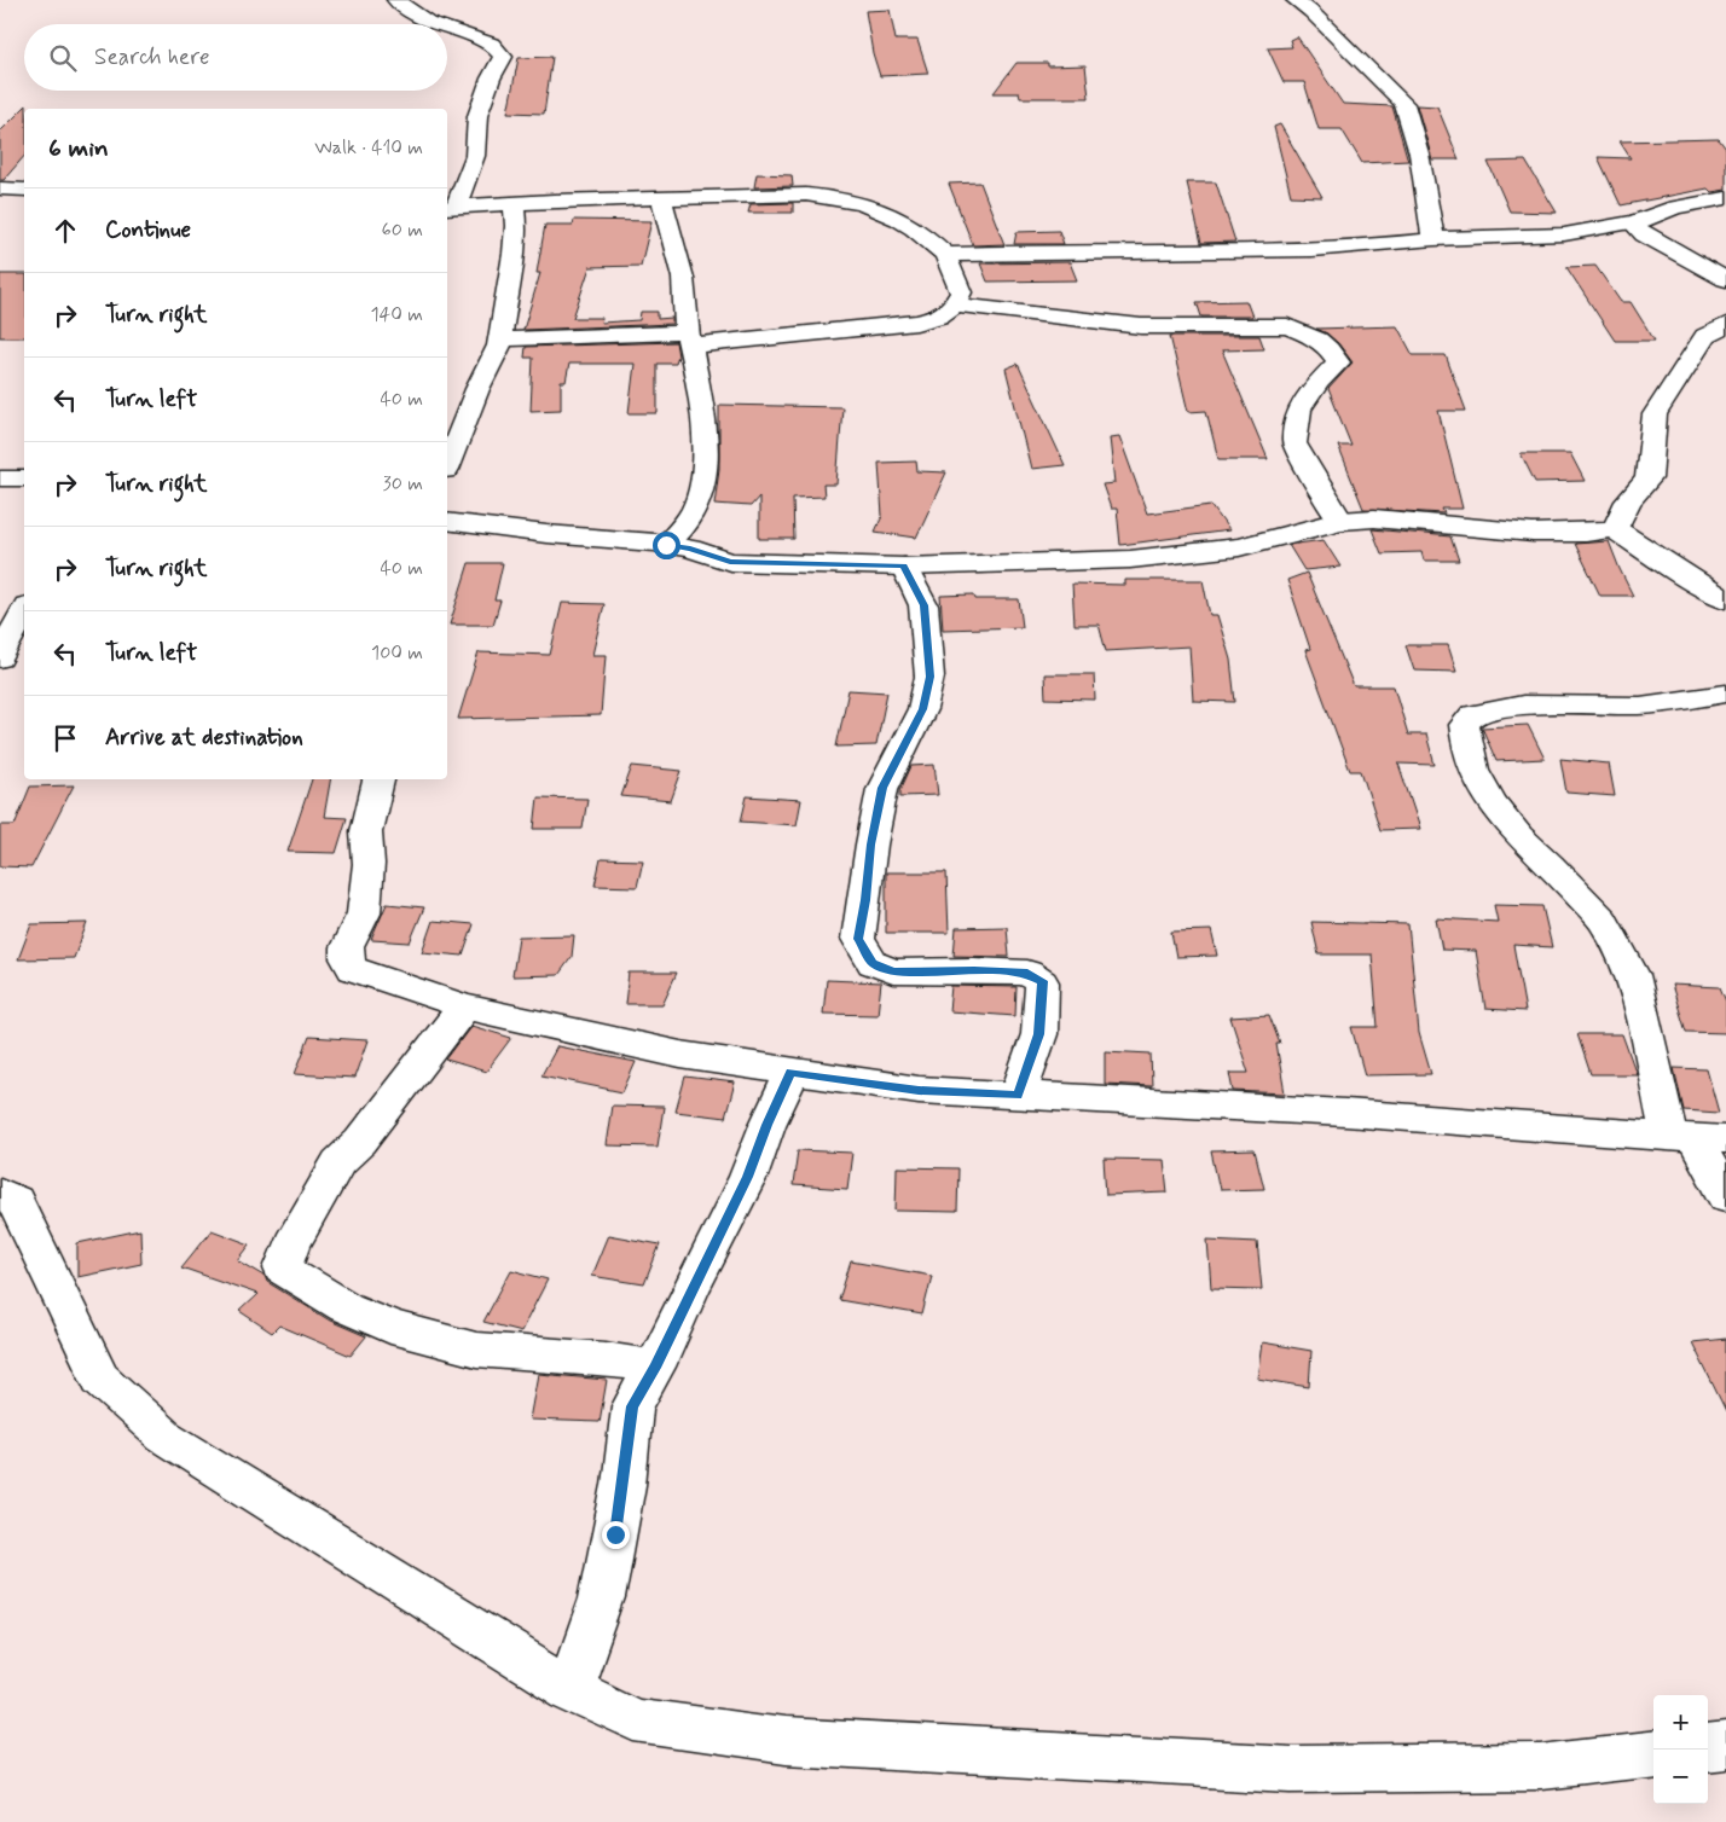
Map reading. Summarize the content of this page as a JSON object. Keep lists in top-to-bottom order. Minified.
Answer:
{"page":{"search":"Search here","heading":["6 min","Walk · 410 m"],"list":[["Continue","60 m"],["Turn right","140 m"],["Turn left","40 m"],["Turn right","30 m"],["Turn right","40 m"],["Turn left","100 m"],"Arrive at destination"],"map_buttons":["+","−"]}}
